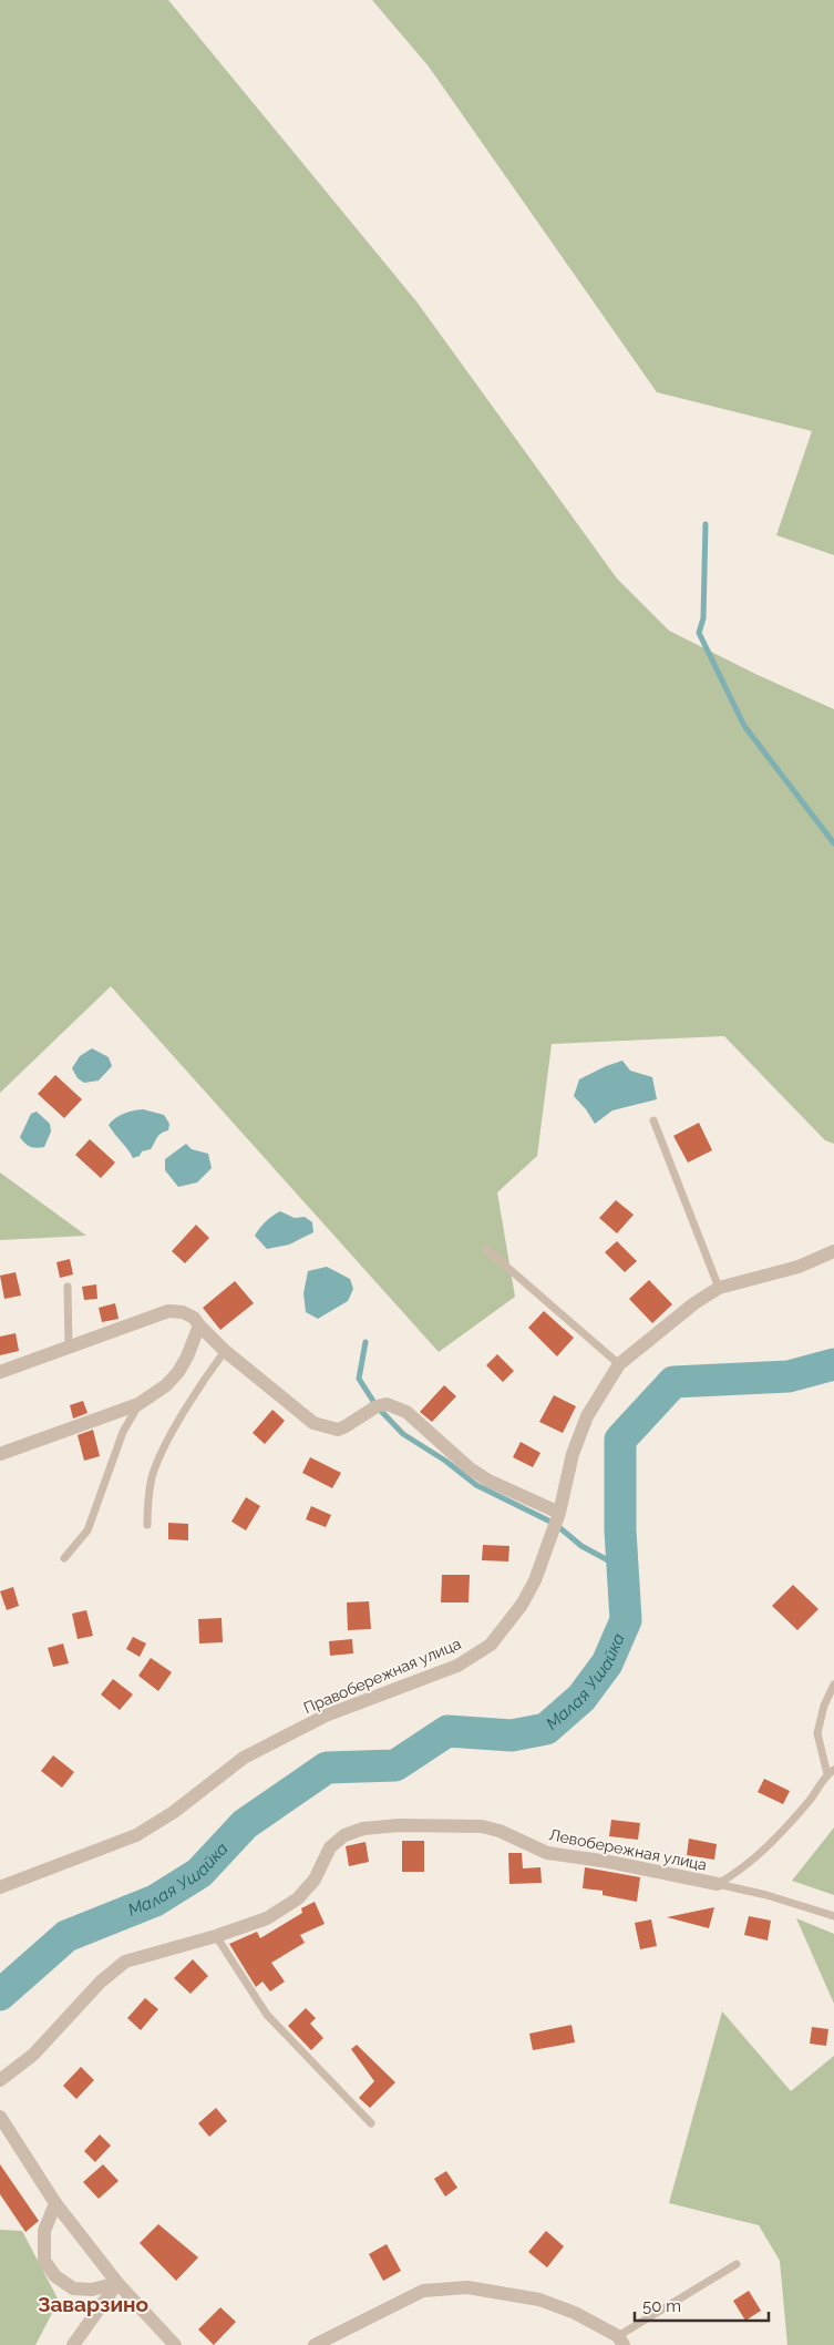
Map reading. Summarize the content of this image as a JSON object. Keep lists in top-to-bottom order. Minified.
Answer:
{"streets":{"street":["Правобережная улица","Левобережная улица"]},"districts":["Заварзино"],"water":["Малая Ушайка"],"scale_bar":"50 m"}
